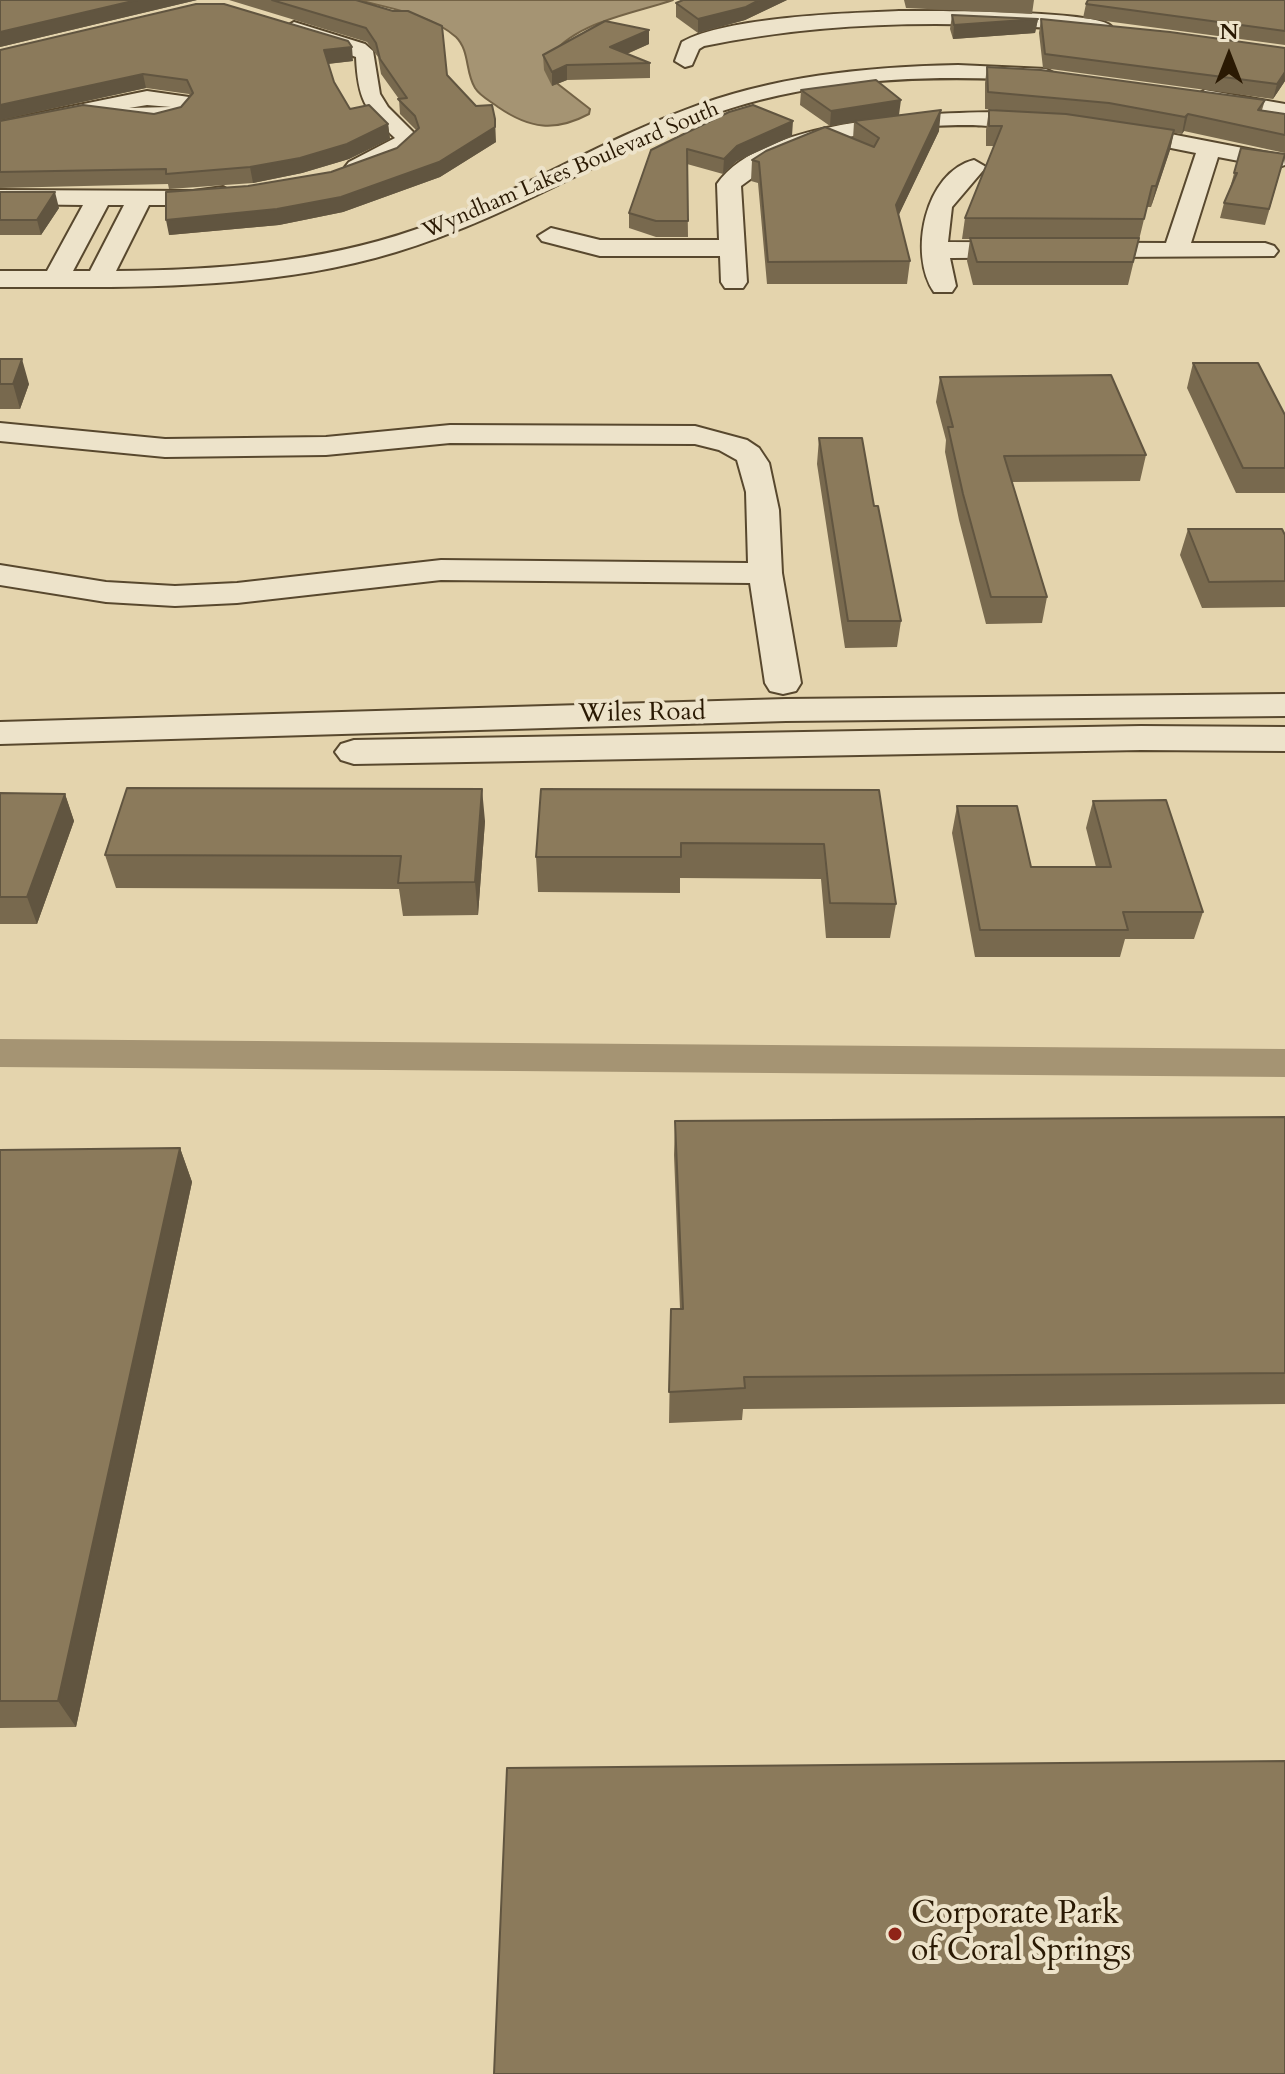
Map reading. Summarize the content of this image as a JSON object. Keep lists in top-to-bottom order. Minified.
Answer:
{"streets":{"street":["Wyndham Lakes Boulevard South","Wiles Road"]},"places":["Corporate Park of Coral Springs"],"north":"top"}
